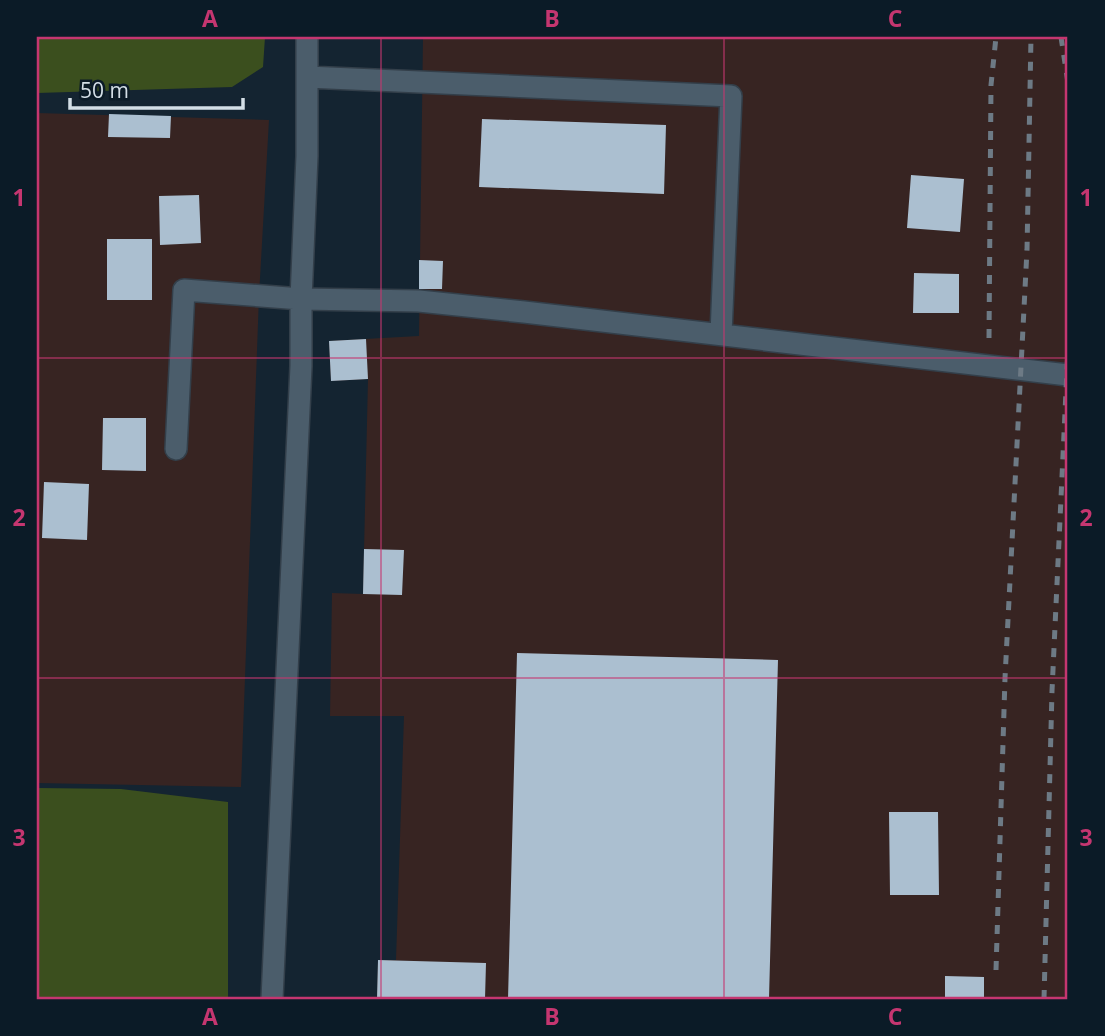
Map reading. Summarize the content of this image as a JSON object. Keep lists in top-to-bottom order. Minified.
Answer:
{"scale_bar":"50 m","grid":{"columns":["A","B","C"],"rows":["1","2","3"]}}
